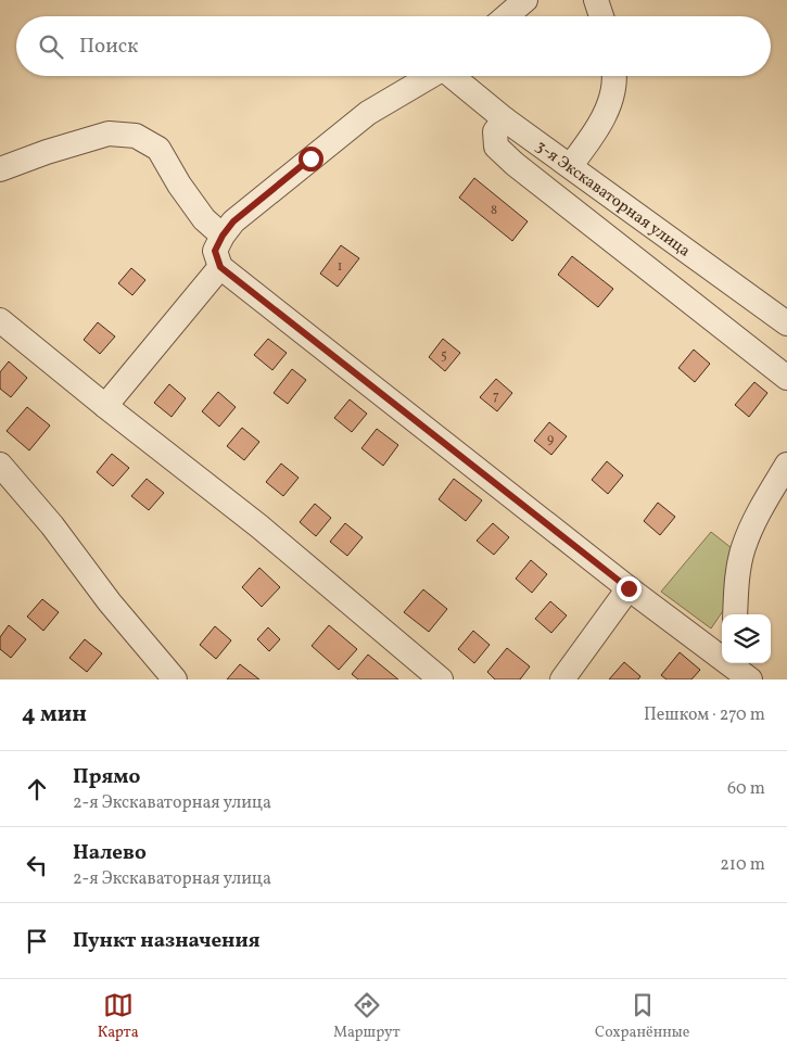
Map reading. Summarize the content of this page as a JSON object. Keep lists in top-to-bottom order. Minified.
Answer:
{"streets":{"street":["3-я Экскаваторная улица"]},"house_numbers":["8","1","5","7","9"],"page":{"search":"Поиск","heading":["4 мин","Пешком · 270 m"],"list":[["Прямо","2-я Экскаваторная улица","60 m"],["Налево","2-я Экскаваторная улица","210 m"],"Пункт назначения"],"nav":["Карта","Маршрут","Сохранённые"]}}
